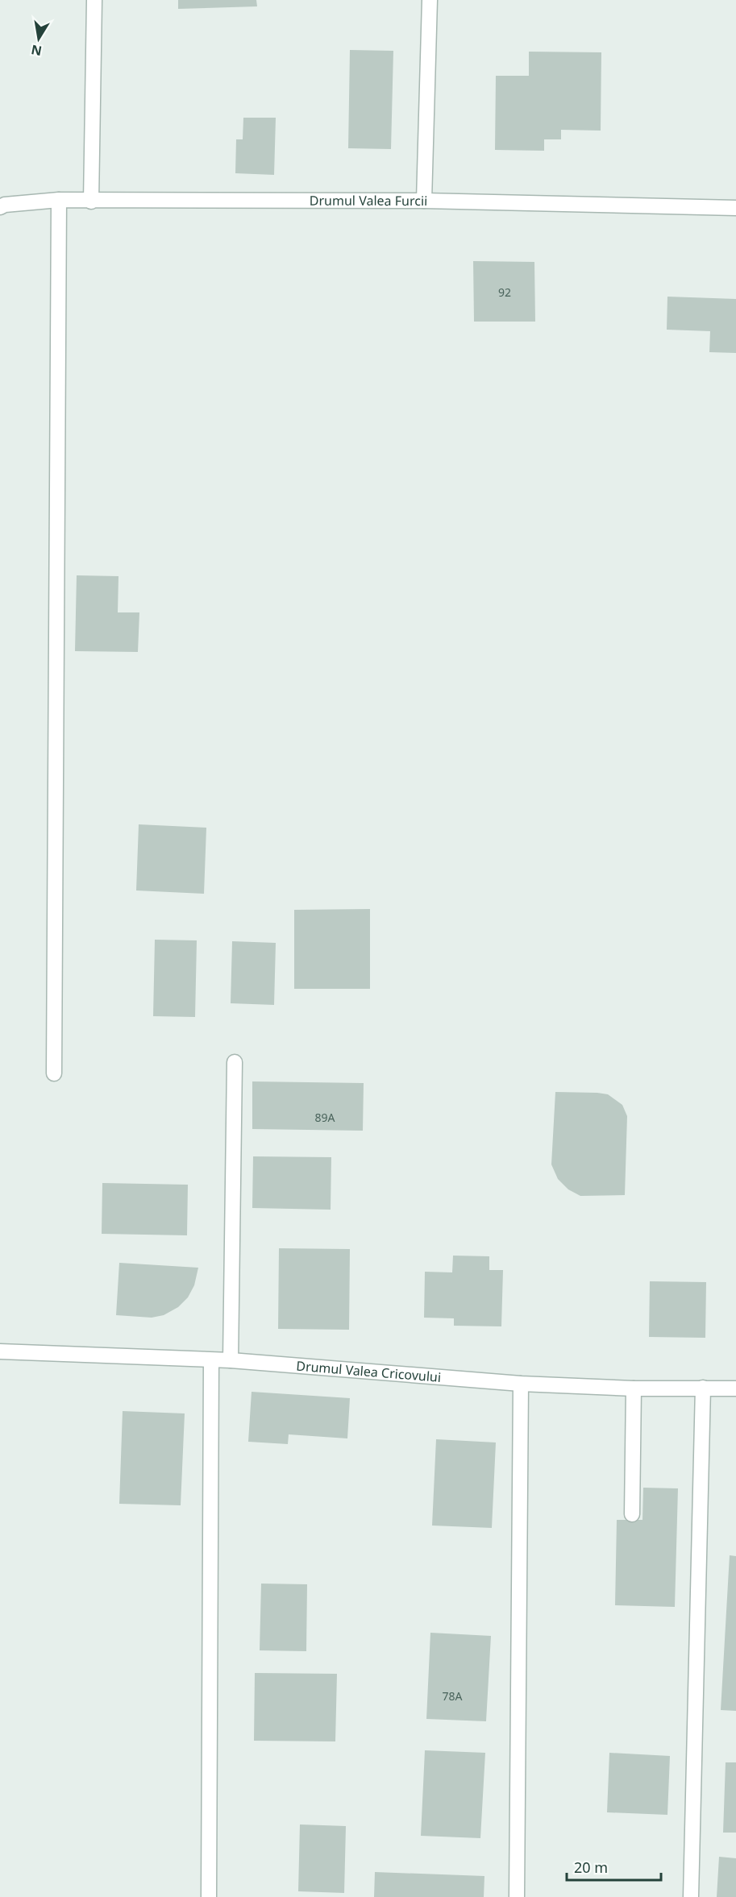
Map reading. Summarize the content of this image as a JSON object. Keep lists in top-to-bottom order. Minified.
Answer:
{"streets":{"street":["Drumul Valea Furcii","Drumul Valea Cricovului"]},"house_numbers":["92","89A","78A"],"scale_bar":"20 m","north":"bottom"}
